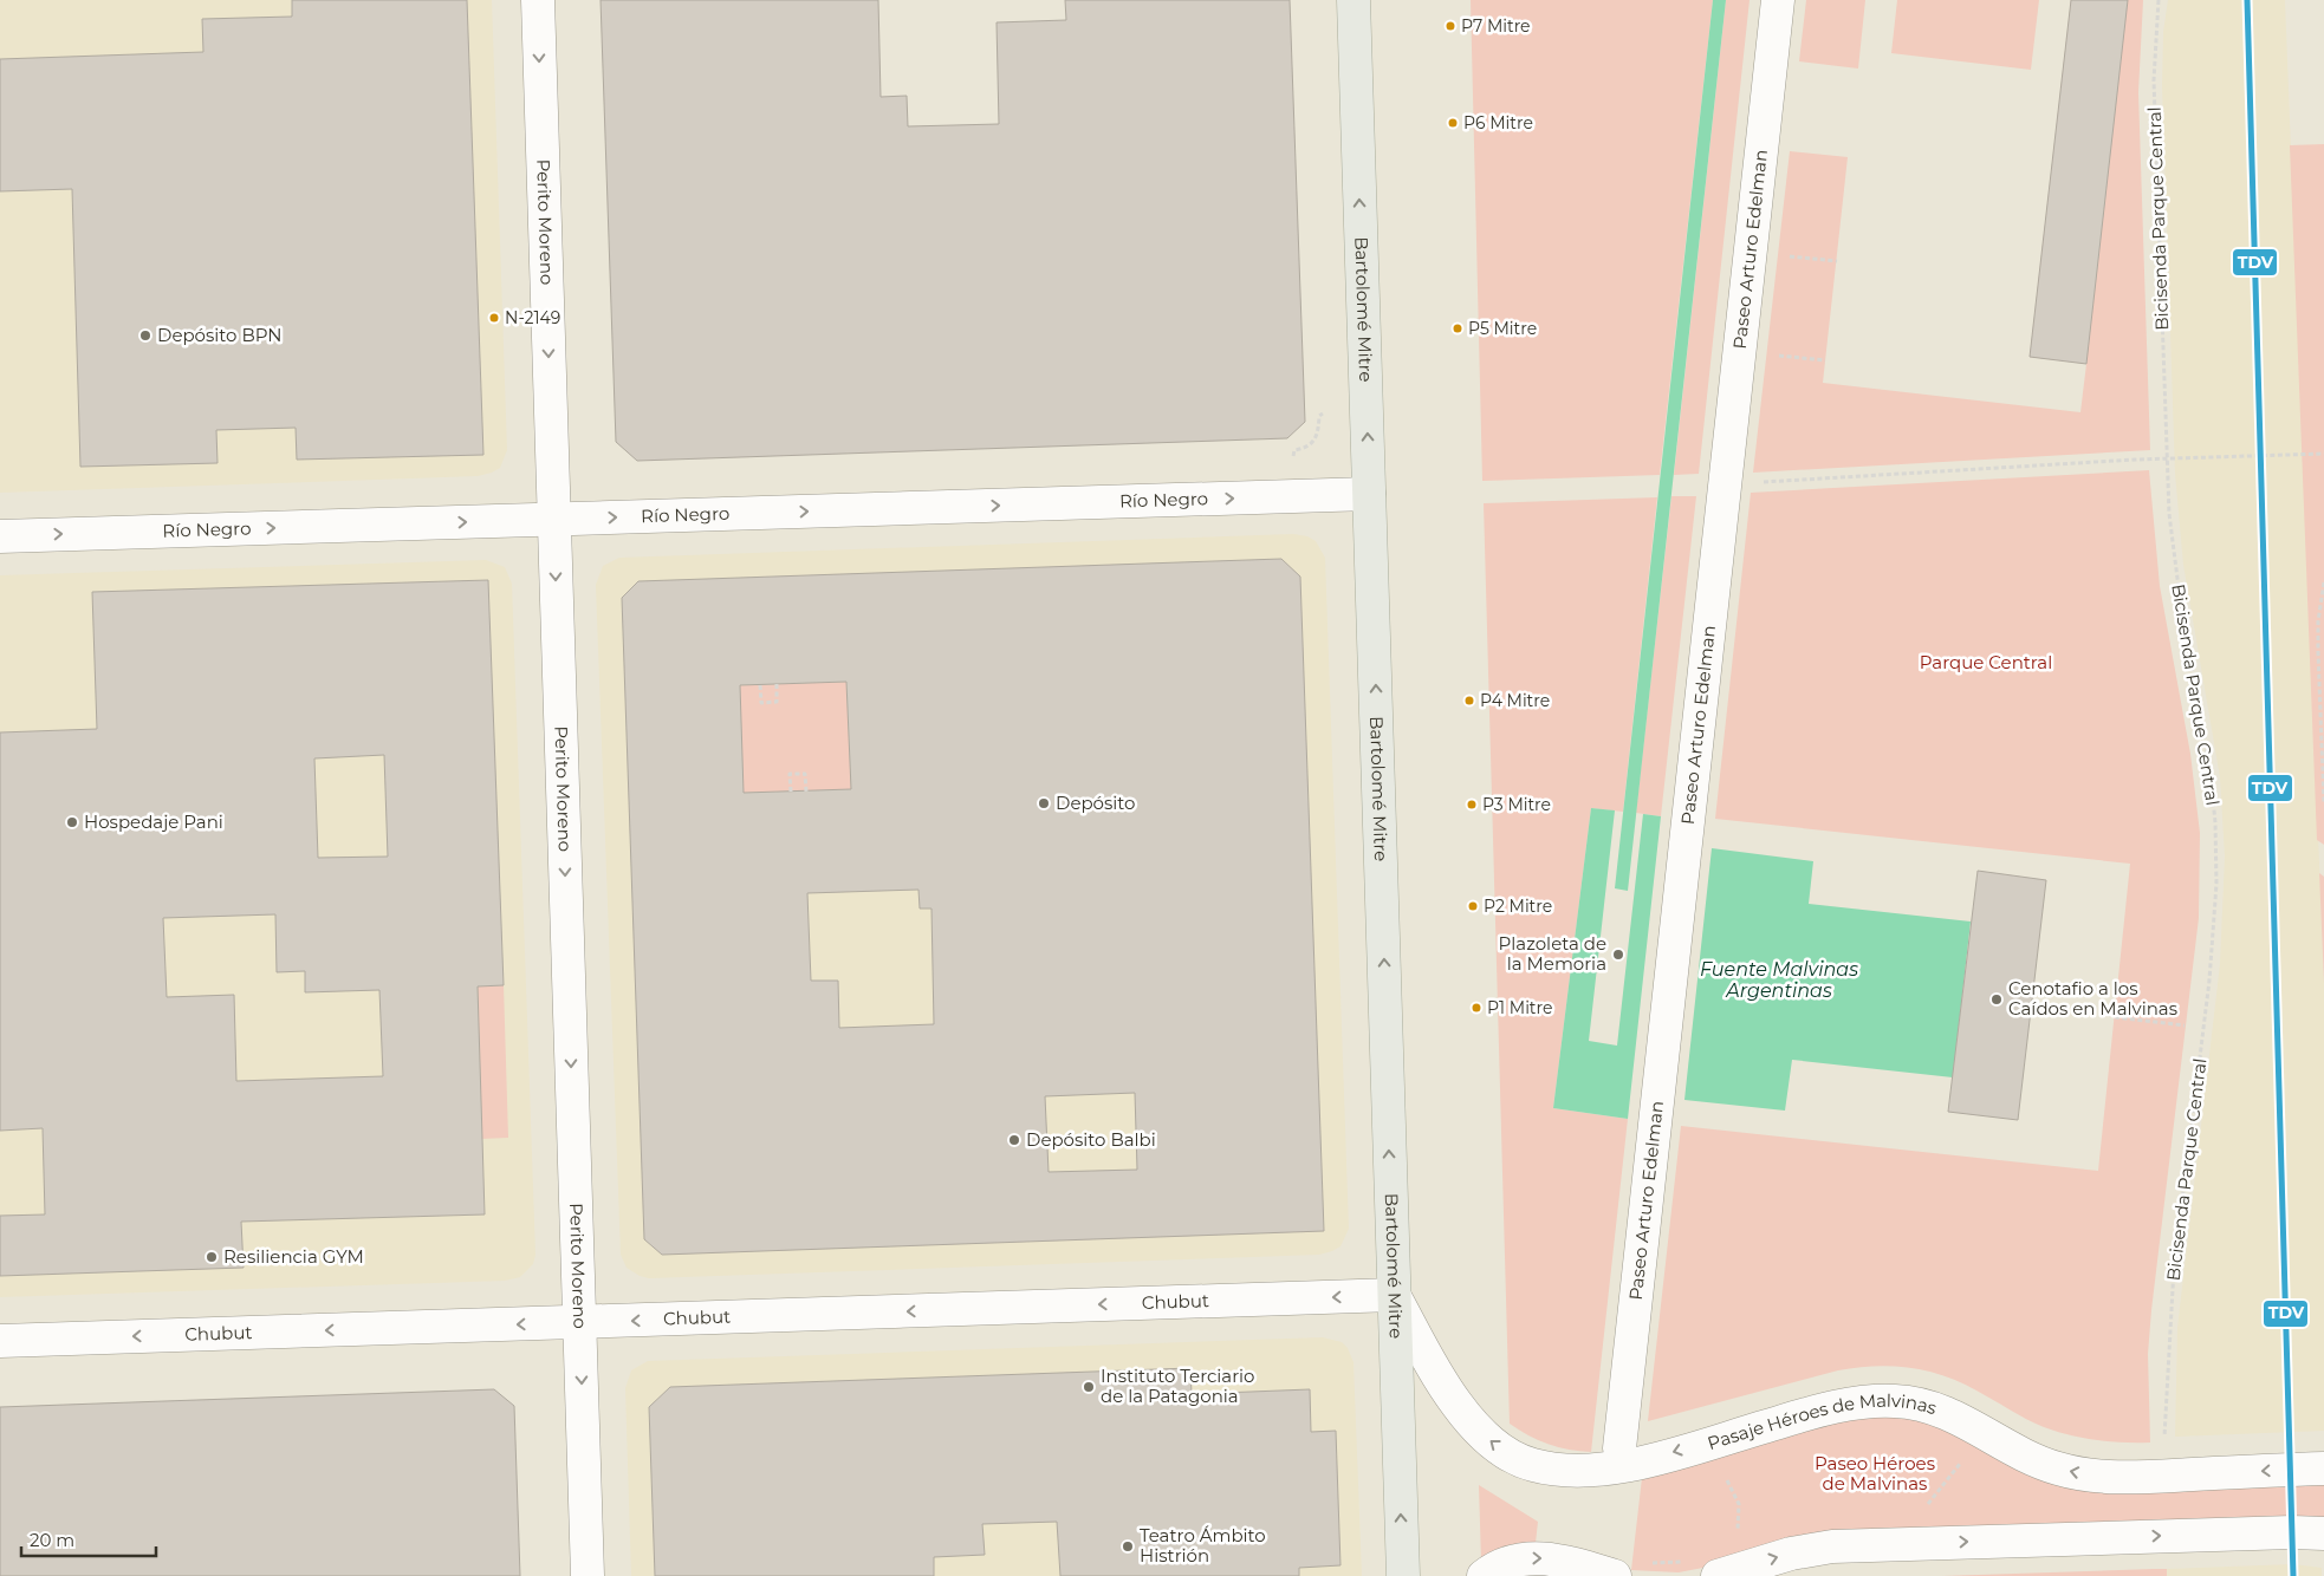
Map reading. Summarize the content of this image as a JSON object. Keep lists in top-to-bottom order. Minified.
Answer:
{"streets":{"main road":["Bartolomé Mitre"],"street":["Perito Moreno","Paseo Arturo Edelman","Río Negro","Chubut","Pasaje Héroes de Malvinas"],"path":["Bicisenda Parque Central"]},"crossings":[["Perito Moreno","Río Negro"],["Perito Moreno","Chubut"],["Bartolomé Mitre","Río Negro"],["Bartolomé Mitre","Chubut"],["Bartolomé Mitre","Pasaje Héroes de Malvinas"],["Chubut","Pasaje Héroes de Malvinas"]],"one_way":["Perito Moreno","Bartolomé Mitre","Río Negro","Chubut"],"water":["Fuente Malvinas Argentinas"],"parks":["Parque Central","Paseo Héroes de Malvinas"],"places":["P7 Mitre","P6 Mitre","N-2149","P5 Mitre","Depósito BPN","P4 Mitre","Depósito","P3 Mitre","Hospedaje Pani","P2 Mitre","Plazoleta de la Memoria","Cenotafio a los Caídos en Malvinas","P1 Mitre","Depósito Balbi","Resiliencia GYM","Instituto Terciario de la Patagonia","Teatro Ámbito Histrión"],"lines":["transit line TDV"],"scale_bar":"20 m"}
